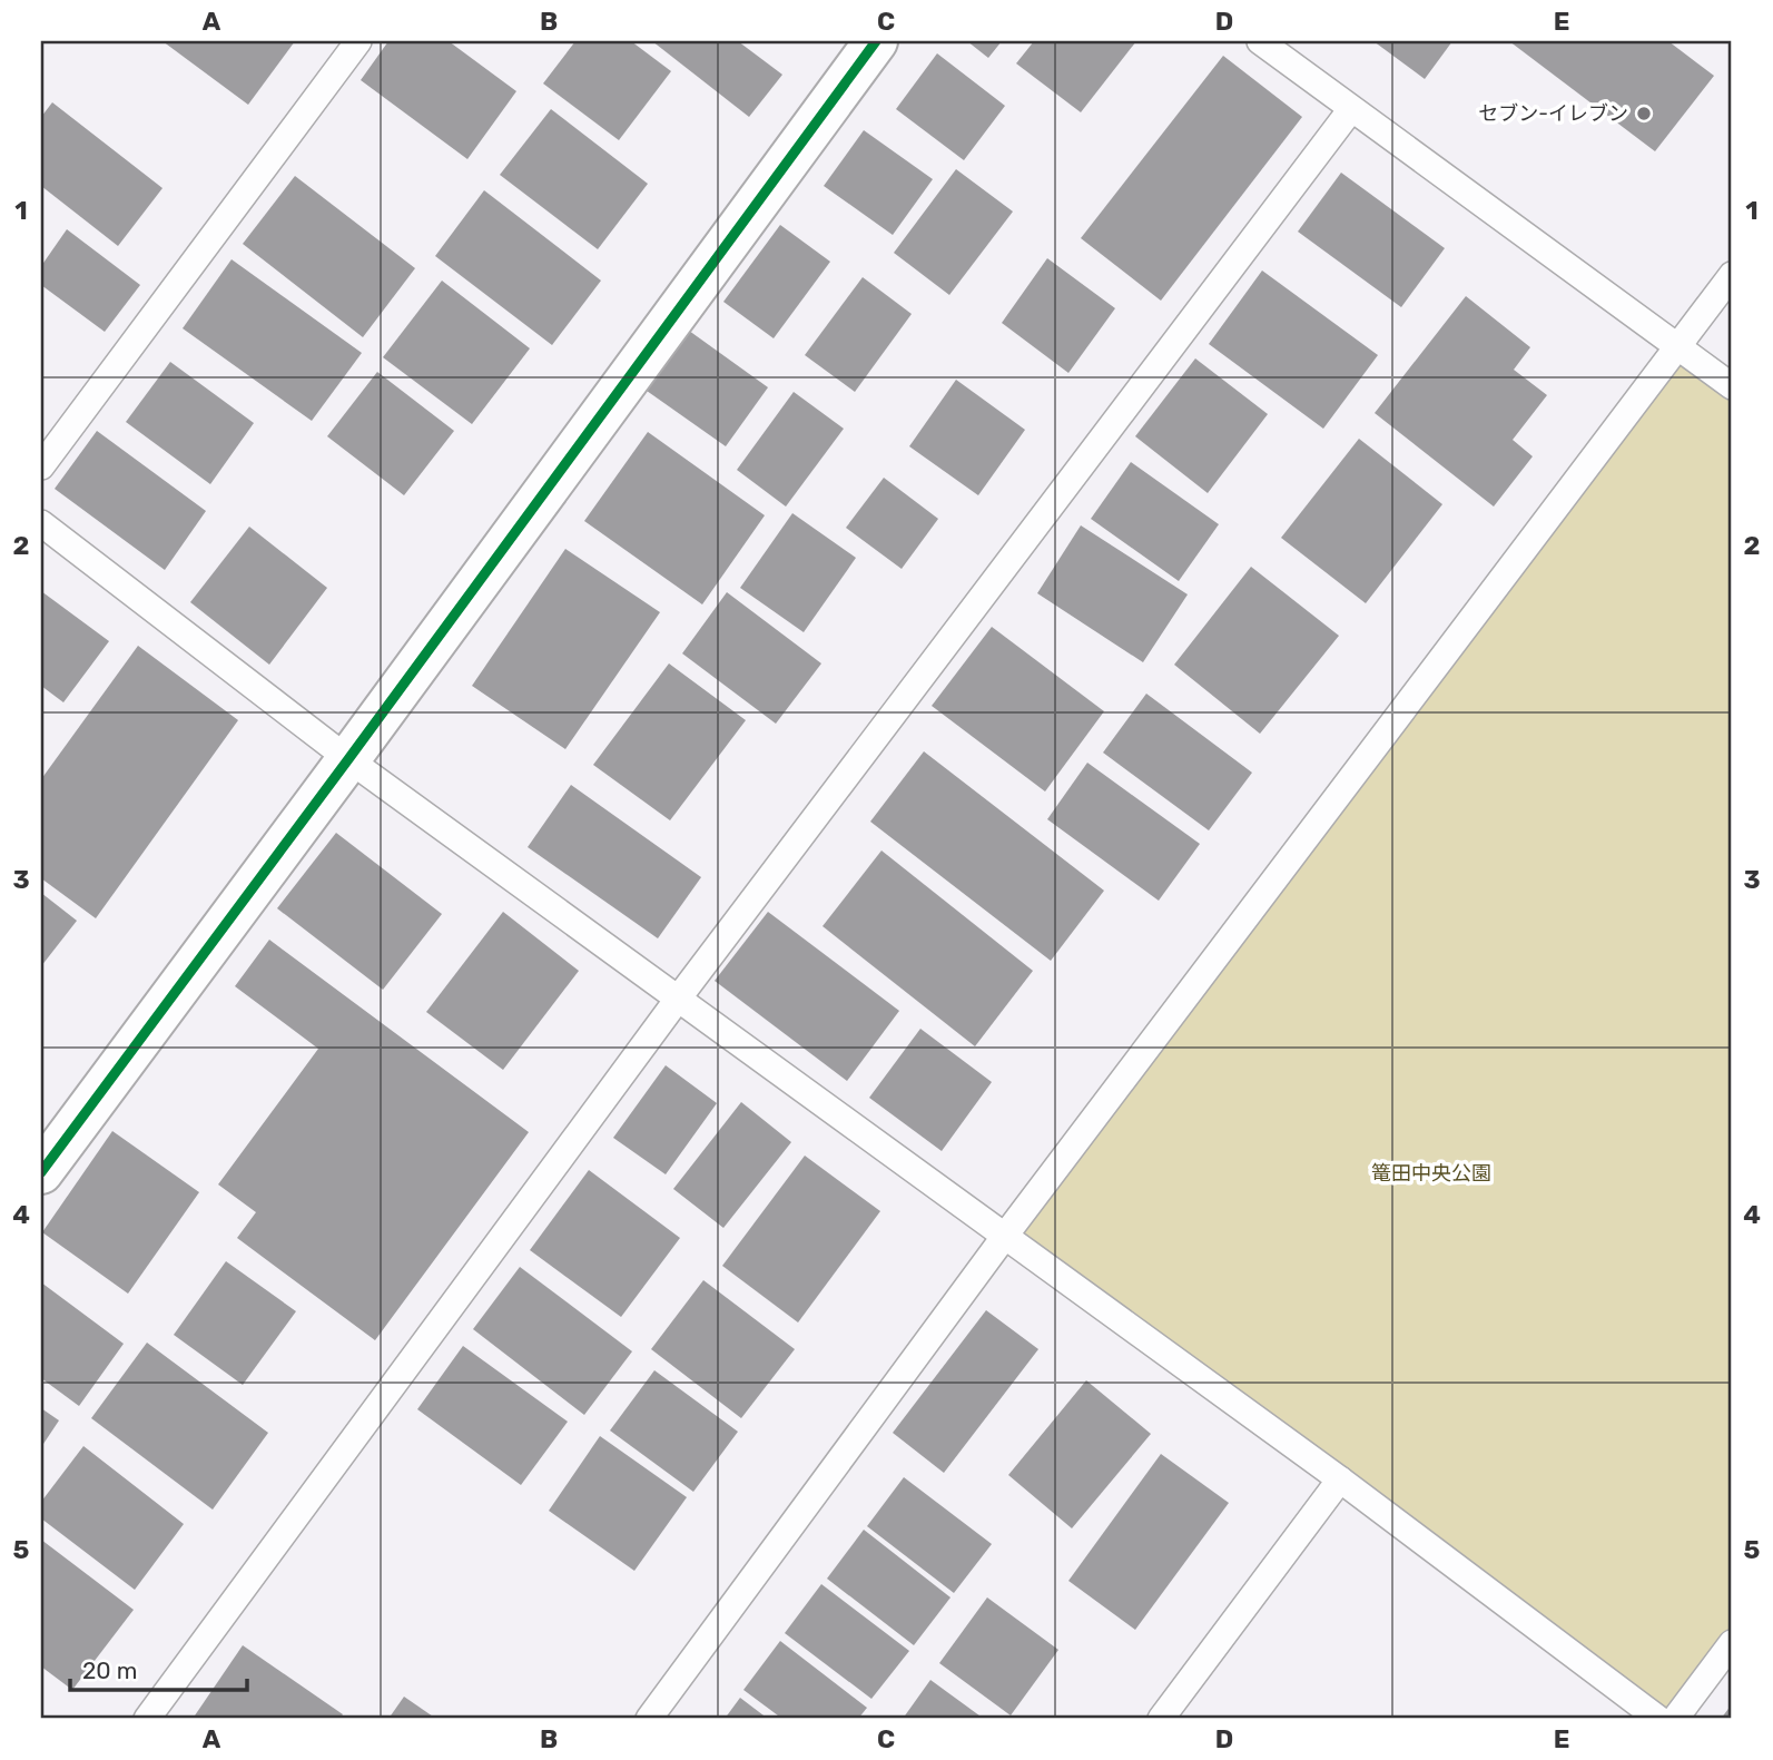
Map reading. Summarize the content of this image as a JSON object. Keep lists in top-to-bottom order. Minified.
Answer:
{"parks":["篭田中央公園"],"places":["セブン-イレブン"],"scale_bar":"20 m","grid":{"columns":["A","B","C","D","E"],"rows":["1","2","3","4","5"]}}
